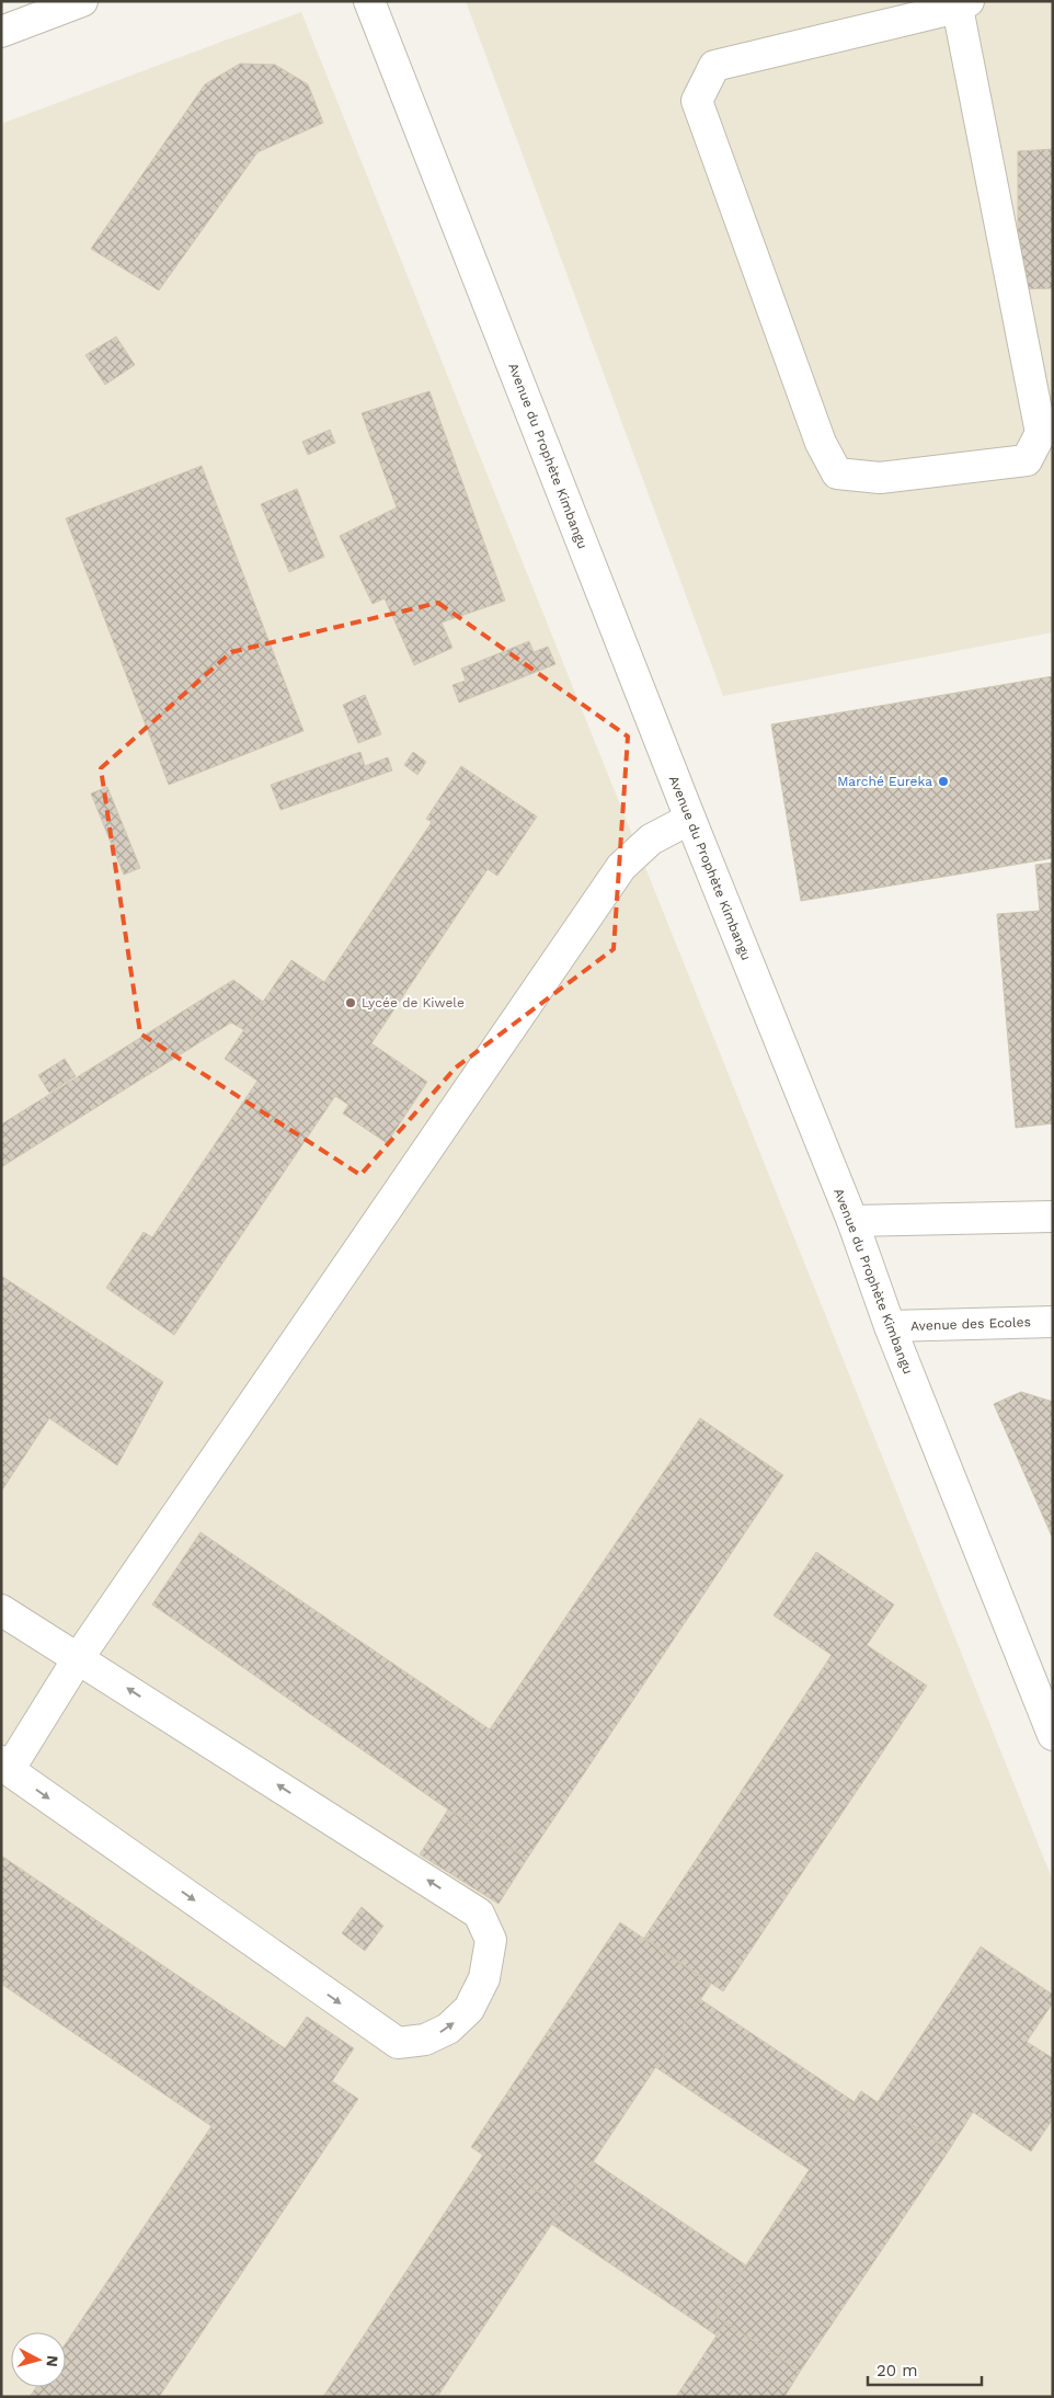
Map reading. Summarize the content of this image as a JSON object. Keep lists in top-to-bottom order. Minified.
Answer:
{"streets":{"street":["Avenue du Prophète Kimbangu","Avenue des Ecoles"]},"crossings":[["Avenue du Prophète Kimbangu","Avenue des Ecoles"]],"places":["Marché Eureka","Lycée de Kiwele"],"scale_bar":"20 m","north":"right"}
